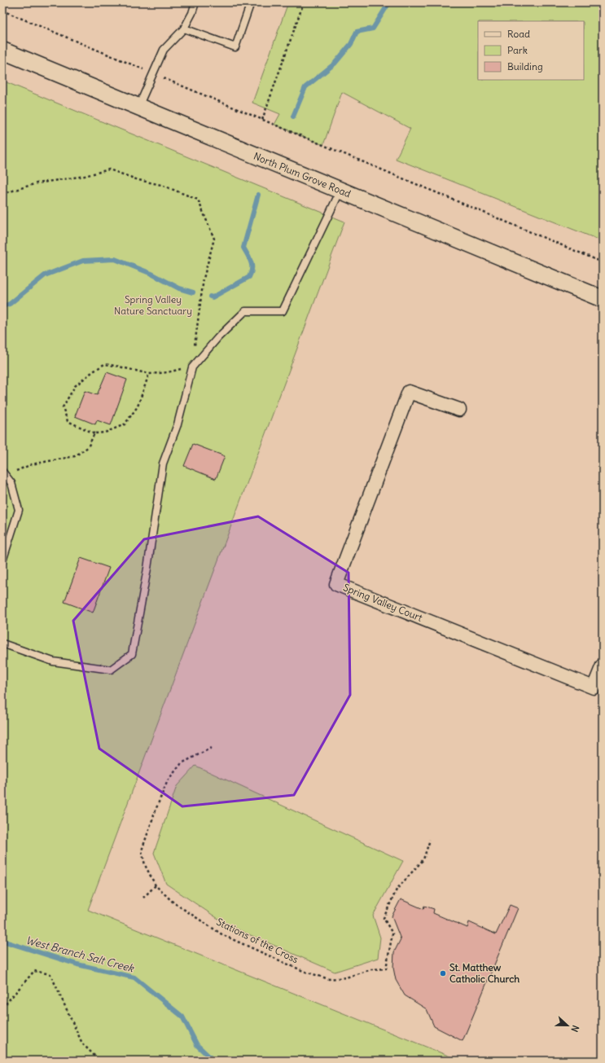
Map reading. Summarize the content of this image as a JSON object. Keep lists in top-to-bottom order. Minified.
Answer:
{"streets":{"street":["North Plum Grove Road","Spring Valley Court"],"path":["Stations of the Cross"]},"water":["West Branch Salt Creek"],"parks":["Spring Valley Nature Sanctuary"],"places":["St. Matthew Catholic Church"],"legend":["Road","Park","Building"],"north":"right"}
